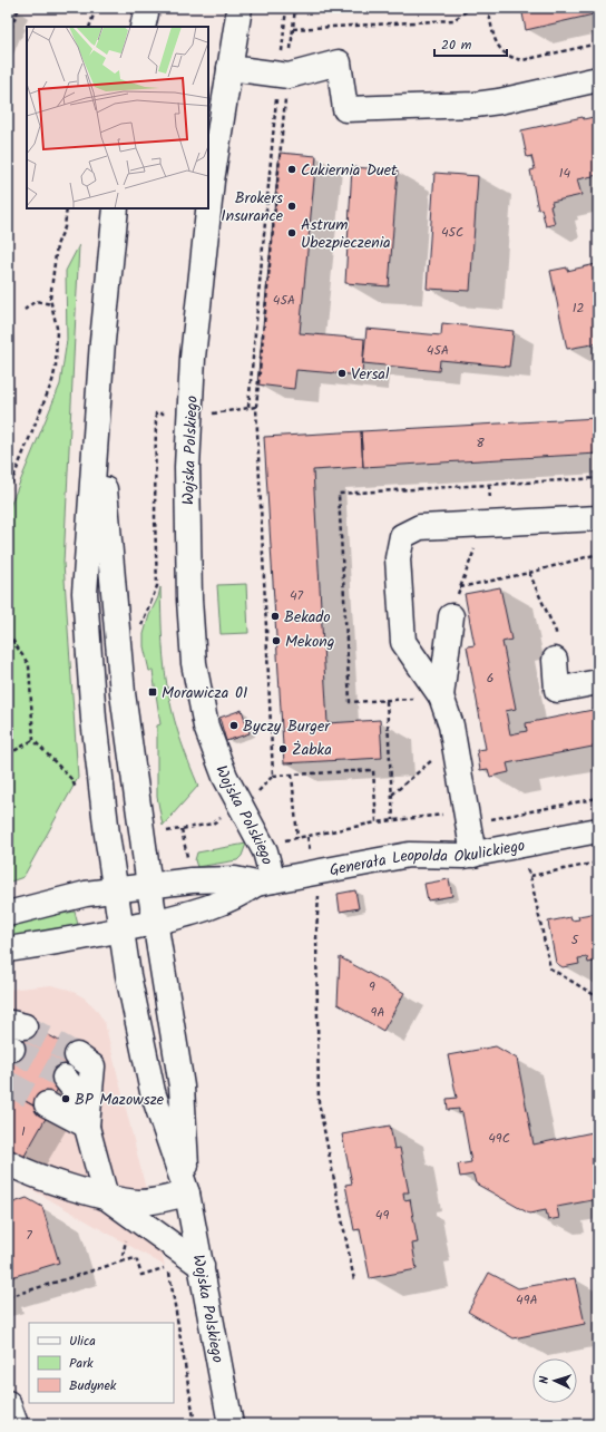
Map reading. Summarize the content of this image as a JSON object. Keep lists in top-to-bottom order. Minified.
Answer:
{"streets":{"main road":["Wojska Polskiego","Generała Leopolda Okulickiego"]},"crossings":[["Wojska Polskiego","Generała Leopolda Okulickiego"]],"places":{"other":["Cukiernia Duet","Brokers Insurance","Astrum Ubezpieczenia","Versal","Bekado","Mekong","Byczy Burger","Żabka","BP Mazowsze"],"transit":["Morawicza 01"]},"house_numbers":["14","45C","45A","12","45A","8","47","6","5","9","9A","1","49C","49","7","49A"],"legend":["Ulica","Park","Budynek"],"scale_bar":"20 m","north":"left"}
